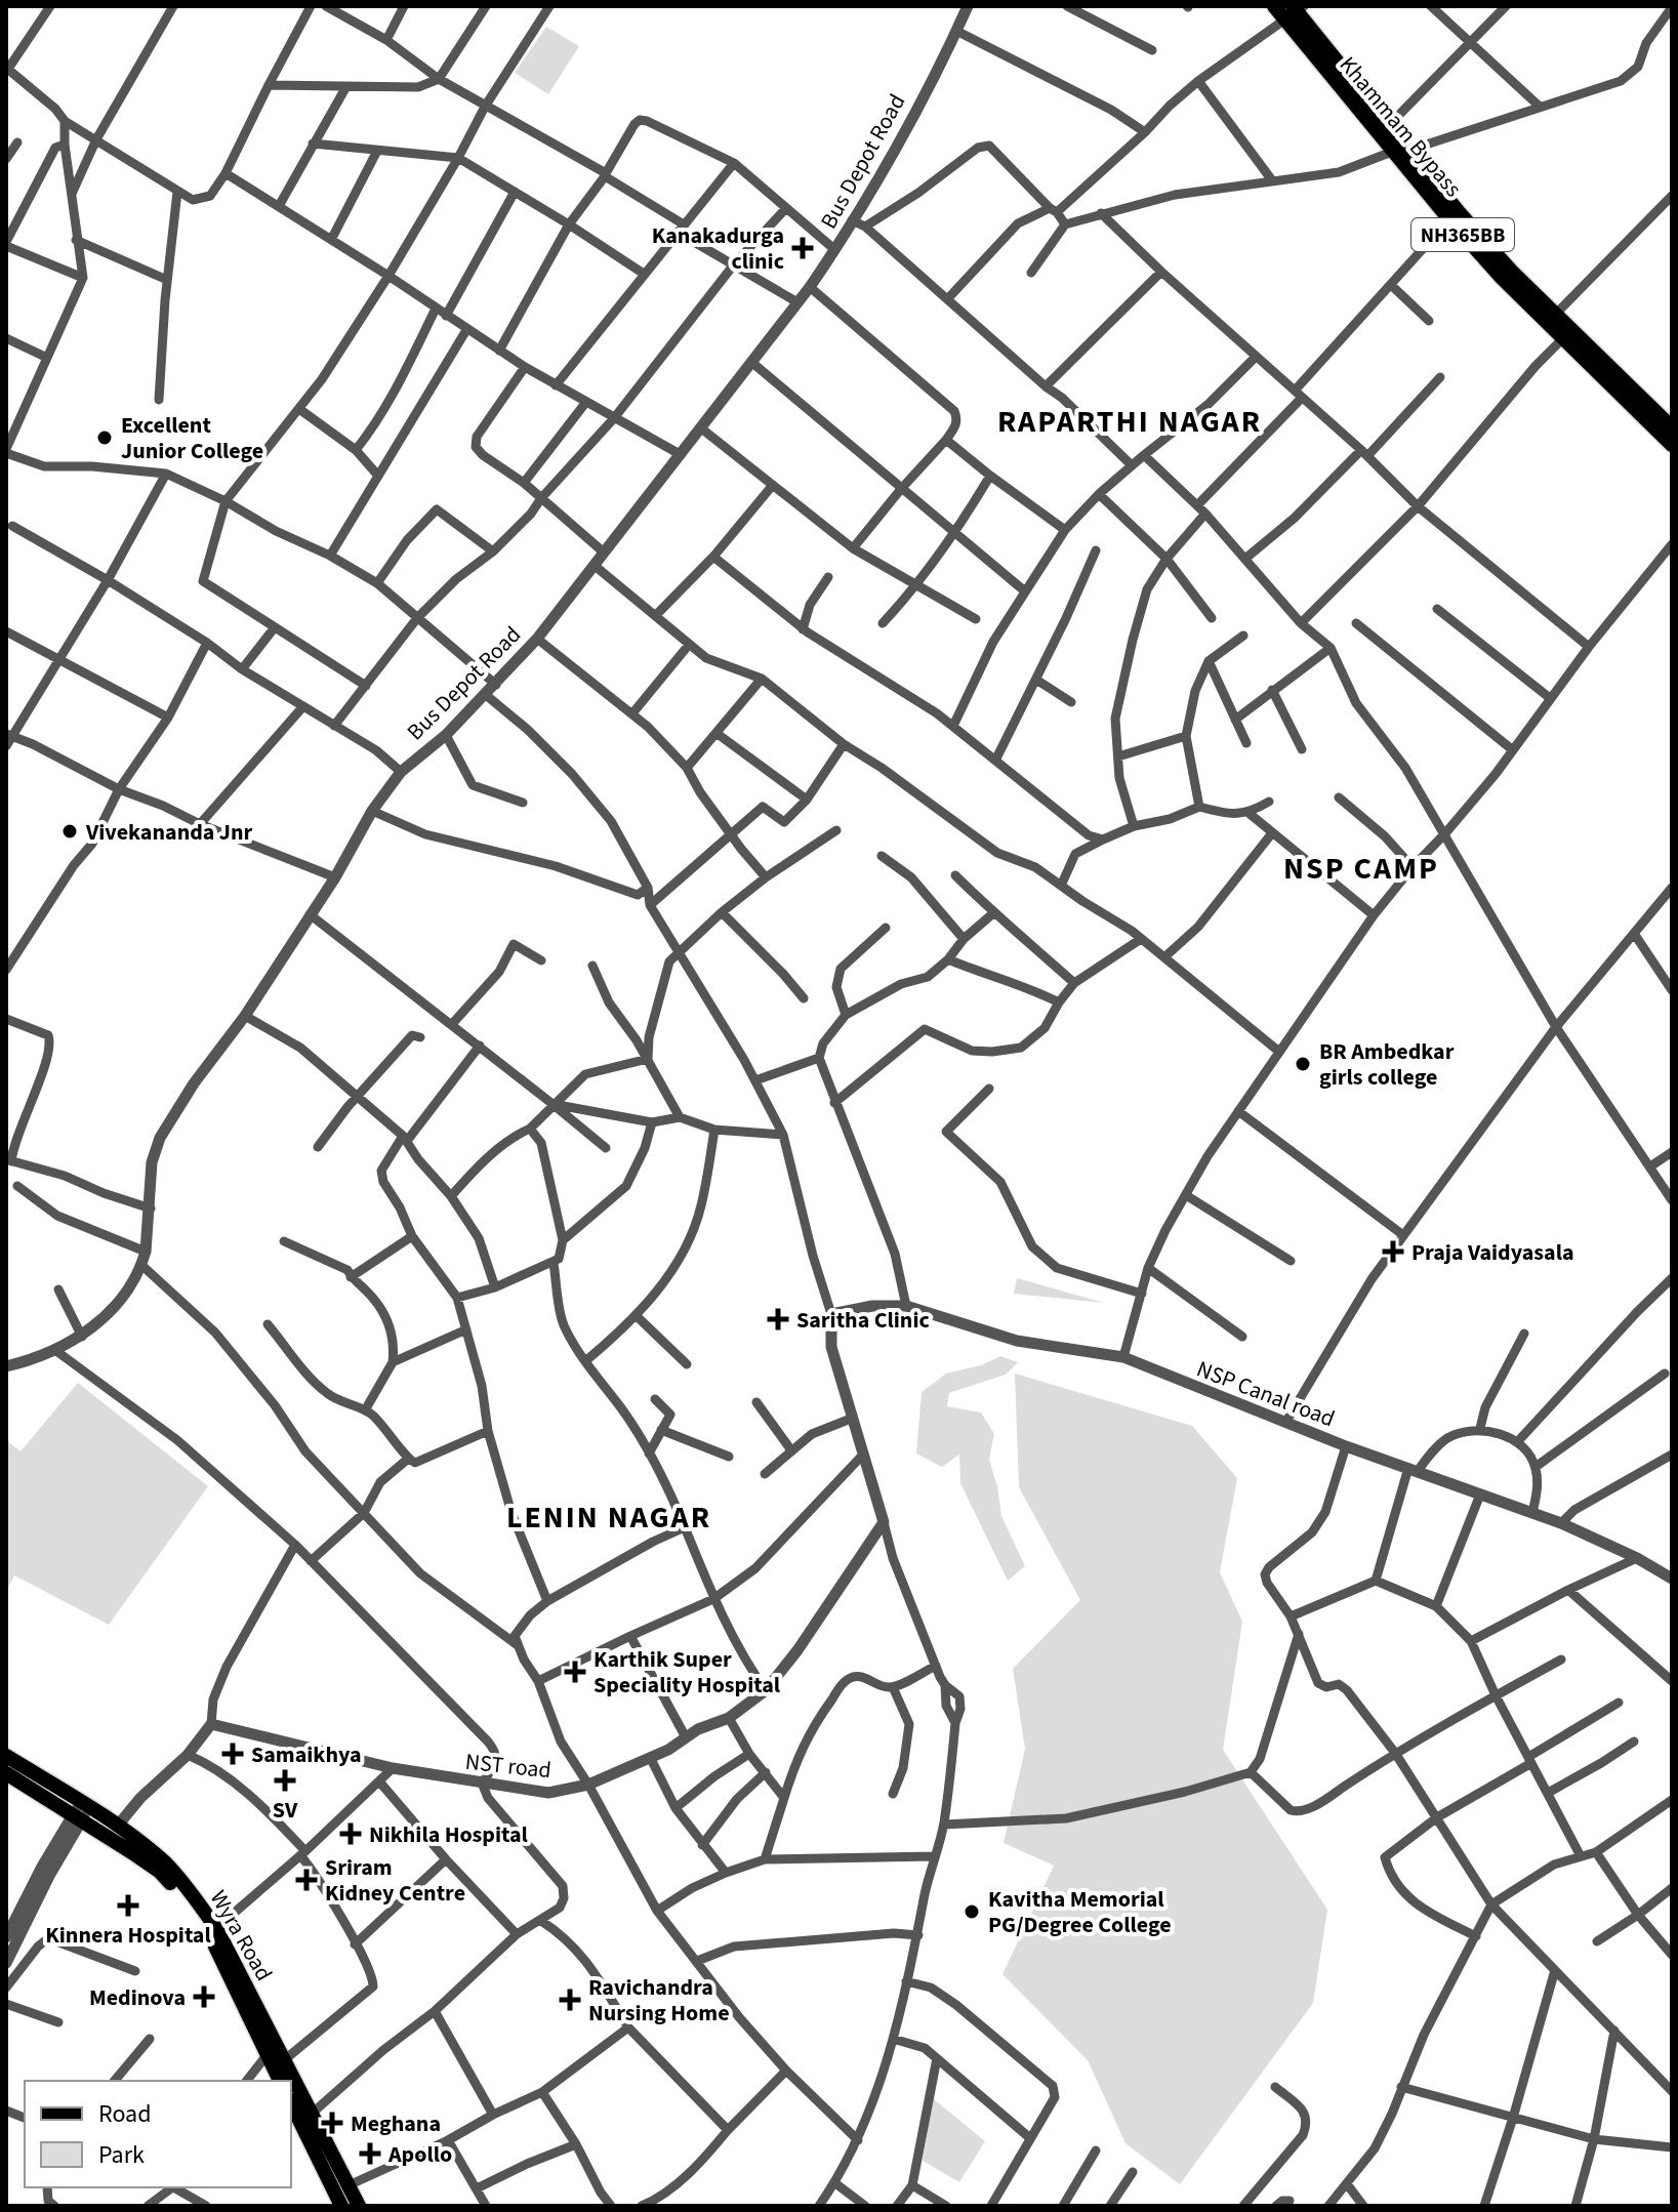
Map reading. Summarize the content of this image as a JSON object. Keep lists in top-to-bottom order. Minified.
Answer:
{"streets":{"main road":["Khammam Bypass","NH365BB","Wyra Road"],"street":["Bus Depot Road","NSP Canal road","NST road"]},"districts":["RAPARTHI NAGAR","NSP CAMP","LENIN NAGAR"],"places":{"health":["Kanakadurga clinic","Praja Vaidyasala","Saritha Clinic","Karthik Super Speciality Hospital","Samaikhya","SV","Nikhila Hospital","Sriram Kidney Centre","Kinnera Hospital","Medinova","Ravichandra Nursing Home","Meghana","Apollo"],"other":["Excellent Junior College","Vivekananda Jnr","BR Ambedkar girls college","Kavitha Memorial PG/Degree College"]},"legend":["Road","Park"]}
